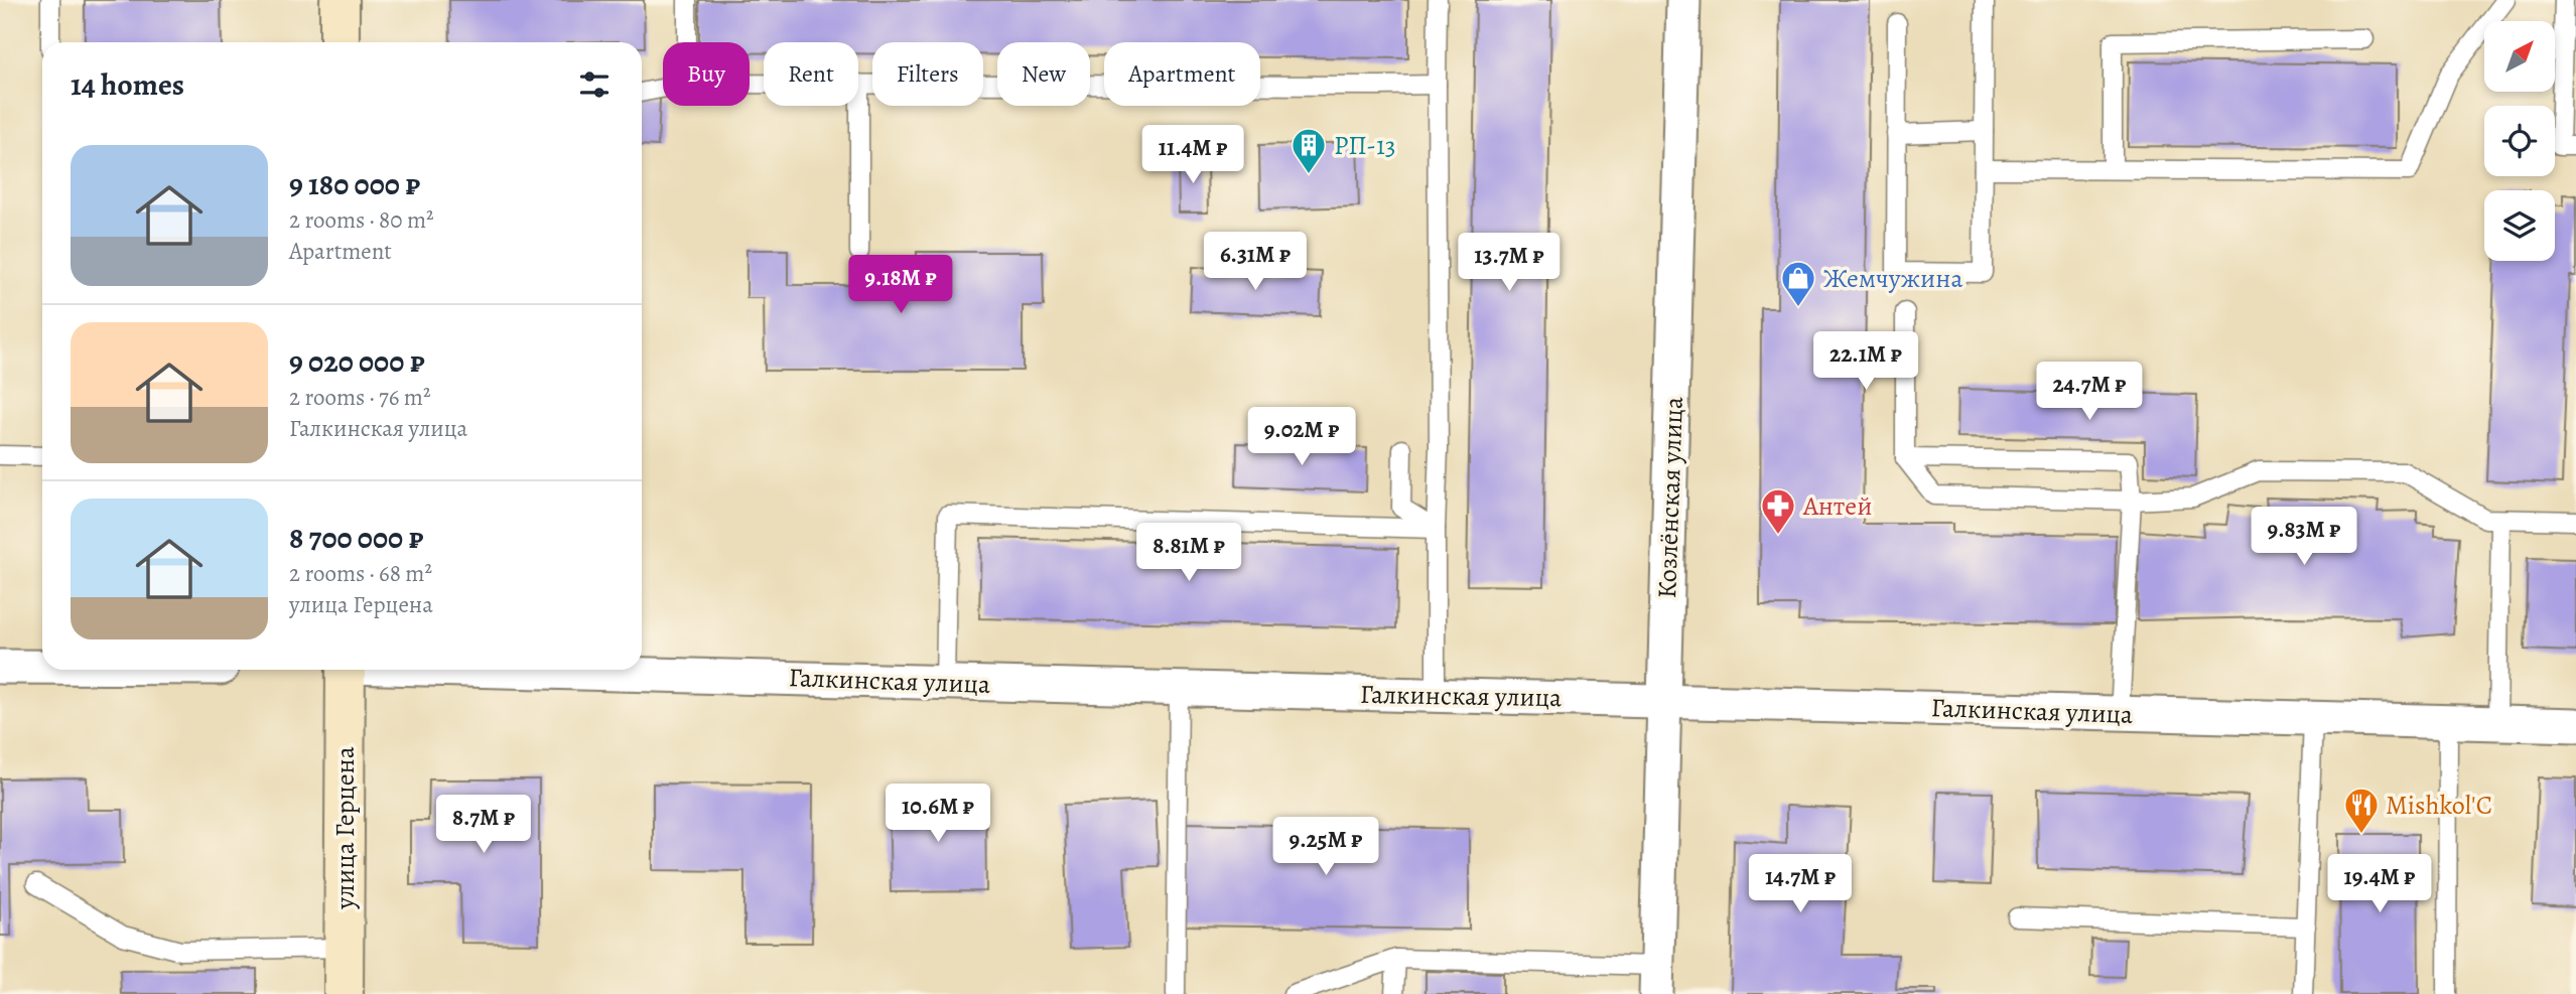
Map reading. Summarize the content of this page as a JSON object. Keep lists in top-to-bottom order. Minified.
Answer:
{"streets":{"main road":["улица Герцена"],"street":["Козлёнская улица","Галкинская улица"]},"crossings":[["Козлёнская улица","Галкинская улица"]],"places":{"building":["РП-13"],"shop":["Жемчужина"],"pharmacy":["Антей"],"restaurant":["Mishkol'C"]},"north":"top right","page":{"chip":["Buy","Rent","Filters","New","Apartment"],"heading":"14 homes","price":["11.4M ₽","6.31M ₽","13.7M ₽","9.18M ₽","22.1M ₽","24.7M ₽","9.02M ₽","9.83M ₽","8.81M ₽","10.6M ₽","8.7M ₽","9.25M ₽","14.7M ₽","19.4M ₽"],"list":[{"name":"9 180 000 ₽","note":"2 rooms · 80 m² · Apartment"},{"name":"9 020 000 ₽","note":"2 rooms · 76 m² · Галкинская улица"},{"name":"8 700 000 ₽","note":"2 rooms · 68 m² · улица Герцена"}]}}
